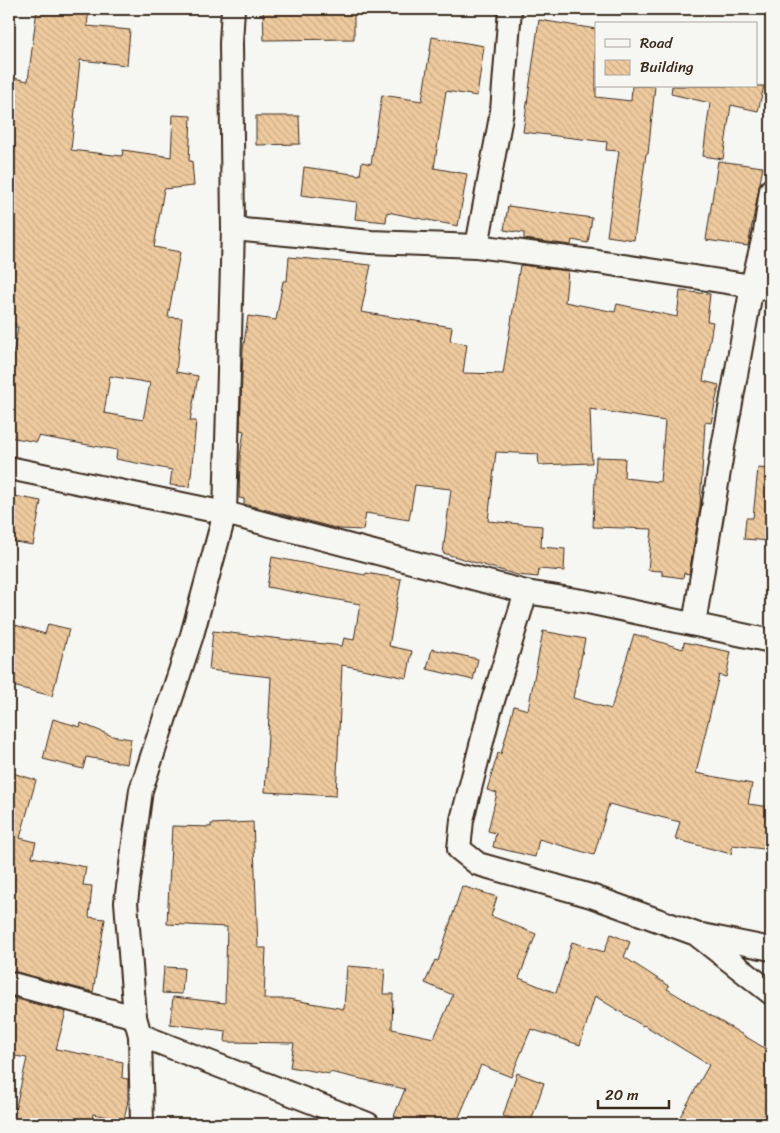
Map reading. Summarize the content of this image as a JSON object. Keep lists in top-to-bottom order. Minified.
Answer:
{"legend":["Road","Building"],"scale_bar":"20 m"}
